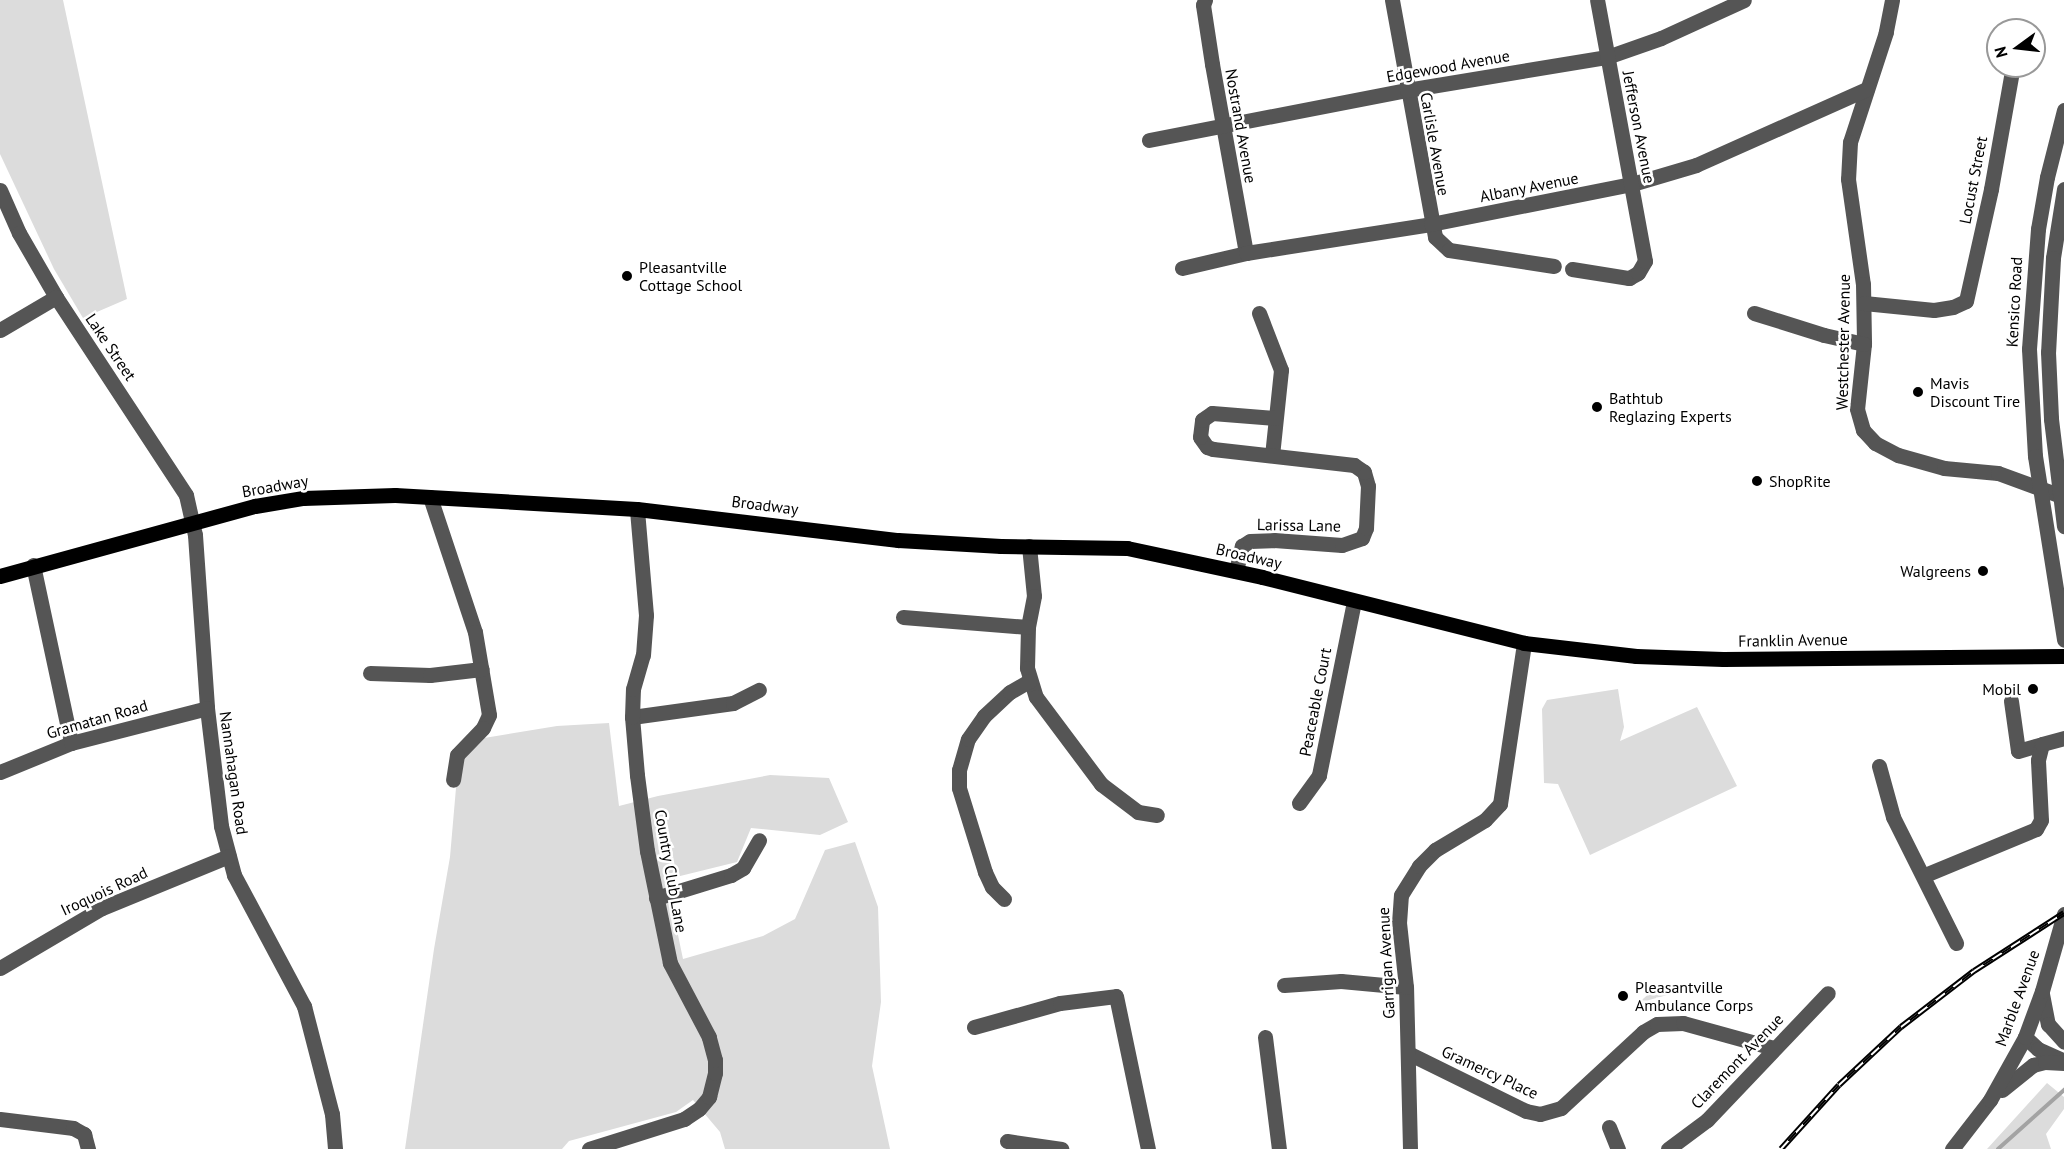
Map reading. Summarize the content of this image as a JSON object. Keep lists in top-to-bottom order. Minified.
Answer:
{"streets":{"main road":["Broadway","Franklin Avenue"],"street":["Edgewood Avenue","Nostrand Avenue","Jefferson Avenue","Carlisle Avenue","Locust Street","Albany Avenue","Kensico Road","Westchester Avenue","Lake Street","Larissa Lane","Peaceable Court","Gramatan Road","Nannahagan Road","Country Club Lane","Iroquois Road","Garrigan Avenue","Marble Avenue","Claremont Avenue","Gramercy Place"]},"crossings":[["Edgewood Avenue","Nostrand Avenue"],["Edgewood Avenue","Jefferson Avenue"],["Edgewood Avenue","Carlisle Avenue"],["Nostrand Avenue","Albany Avenue"],["Jefferson Avenue","Albany Avenue"],["Carlisle Avenue","Albany Avenue"],["Locust Street","Westchester Avenue"],["Albany Avenue","Westchester Avenue"],["Kensico Road","Westchester Avenue"],["Lake Street","Broadway"],["Lake Street","Nannahagan Road"],["Broadway","Larissa Lane"],["Broadway","Franklin Avenue"],["Broadway","Peaceable Court"],["Broadway","Nannahagan Road"],["Broadway","Country Club Lane"],["Broadway","Garrigan Avenue"],["Franklin Avenue","Garrigan Avenue"],["Gramatan Road","Nannahagan Road"],["Nannahagan Road","Iroquois Road"],["Garrigan Avenue","Gramercy Place"],["Claremont Avenue","Gramercy Place"]],"places":["Pleasantville Cottage School","Mavis Discount Tire","Bathtub Reglazing Experts","ShopRite","Walgreens","Mobil","Pleasantville Ambulance Corps"],"north":"left"}
